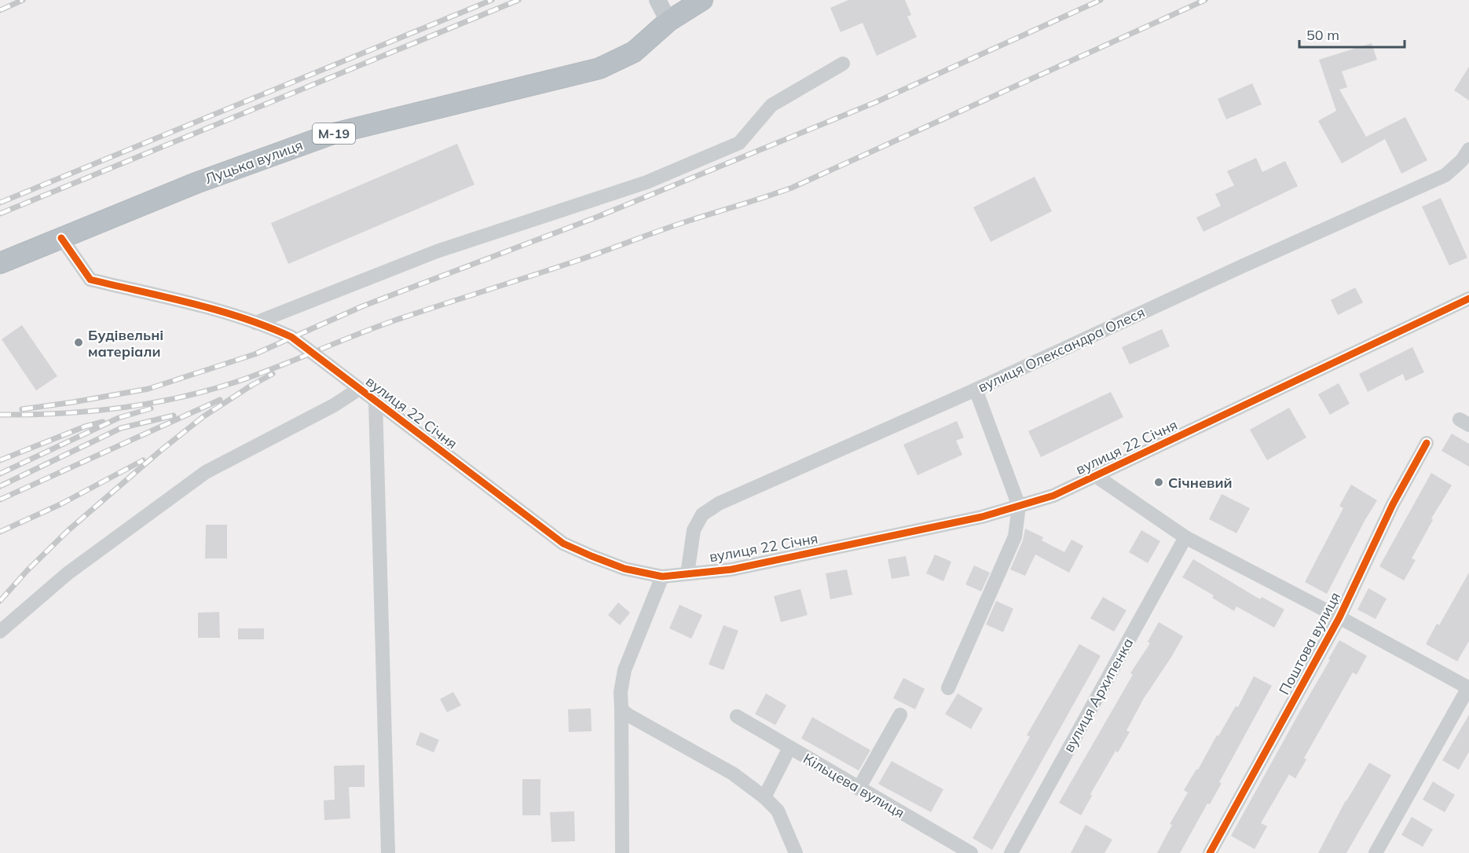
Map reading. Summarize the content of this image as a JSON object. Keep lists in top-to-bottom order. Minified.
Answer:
{"streets":{"highway":["М-19","Луцька вулиця"],"street":["вулиця Олександра Олеся","вулиця 22 Січня","Поштова вулиця","вулиця Архипенка","Кільцева вулиця"]},"crossings":[["М-19","Луцька вулиця"],["Луцька вулиця","вулиця 22 Січня"],["вулиця Олександра Олеся","вулиця 22 Січня"]],"places":["Будівельні матеріали","Січневий"],"scale_bar":"50 m"}
